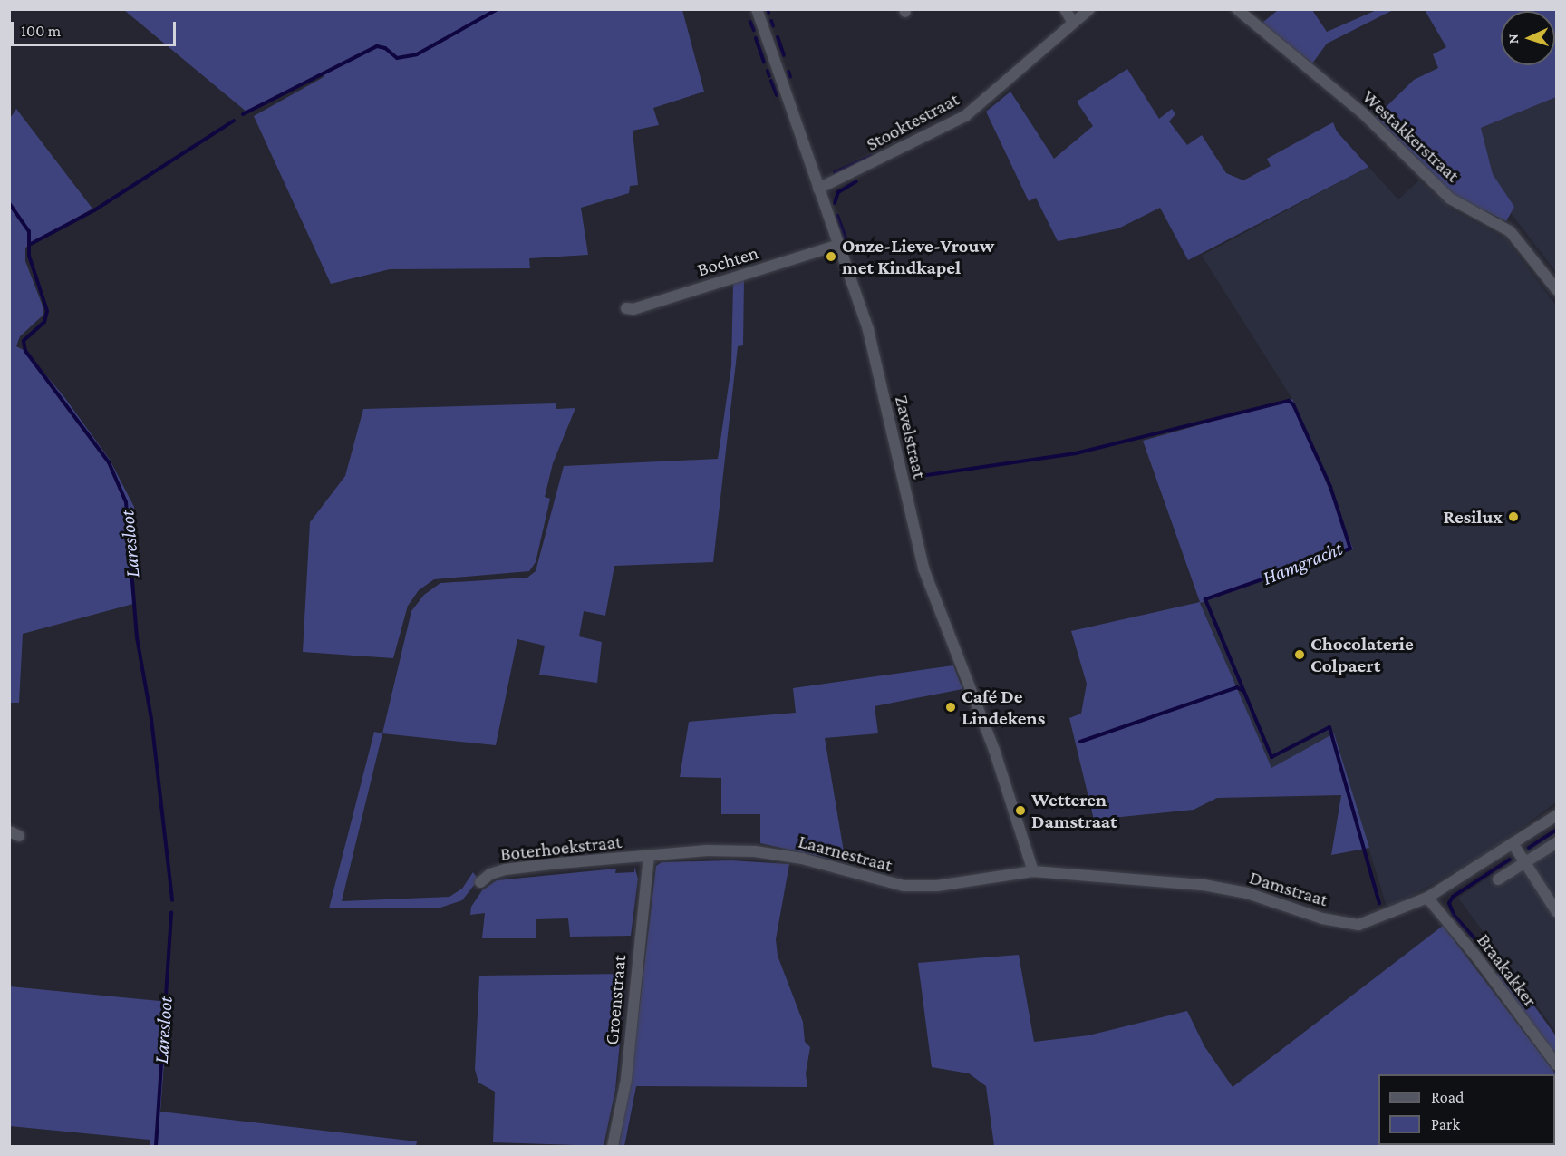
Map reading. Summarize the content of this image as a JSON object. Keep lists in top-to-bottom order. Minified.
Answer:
{"streets":{"street":["Stooktestraat","Westakkerstraat","Bochten","Zavelstraat","Boterhoekstraat","Laarnestraat","Damstraat","Braakakker","Groenstraat"]},"crossings":[["Stooktestraat","Zavelstraat"],["Bochten","Zavelstraat"],["Zavelstraat","Laarnestraat"],["Zavelstraat","Damstraat"],["Boterhoekstraat","Laarnestraat"],["Boterhoekstraat","Groenstraat"],["Laarnestraat","Damstraat"],["Laarnestraat","Groenstraat"],["Damstraat","Braakakker"]],"water":["Laresloot","Hamgracht"],"places":["Onze-Lieve-Vrouw met Kindkapel","Resilux","Chocolaterie Colpaert","Café De Lindekens","Wetteren Damstraat"],"legend":["Road","Park"],"scale_bar":"100 m","north":"left"}
